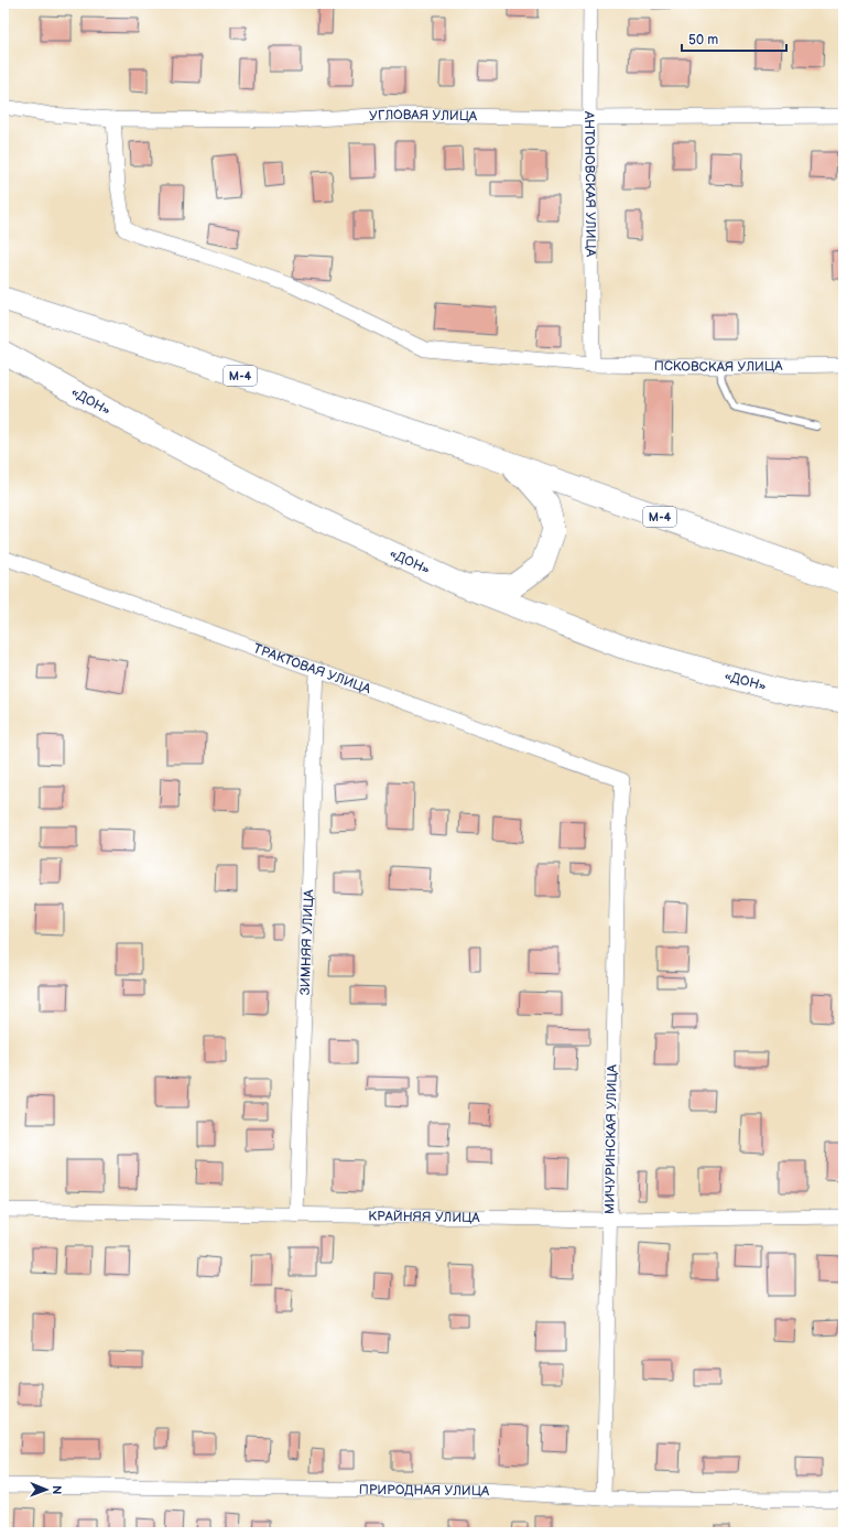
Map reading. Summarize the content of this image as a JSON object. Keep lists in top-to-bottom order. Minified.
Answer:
{"streets":{"highway":["М-4","«ДОН»"],"street":["УГЛОВАЯ УЛИЦА","АНТОНОВСКАЯ УЛИЦА","ПСКОВСКАЯ УЛИЦА","ТРАКТОВАЯ УЛИЦА","ЗИМНЯЯ УЛИЦА","МИЧУРИНСКАЯ УЛИЦА","КРАЙНЯЯ УЛИЦА","ПРИРОДНАЯ УЛИЦА"]},"crossings":[["УГЛОВАЯ УЛИЦА","АНТОНОВСКАЯ УЛИЦА"],["УГЛОВАЯ УЛИЦА","ПСКОВСКАЯ УЛИЦА"],["АНТОНОВСКАЯ УЛИЦА","ПСКОВСКАЯ УЛИЦА"],["М-4","«ДОН»"],["ТРАКТОВАЯ УЛИЦА","ЗИМНЯЯ УЛИЦА"],["ТРАКТОВАЯ УЛИЦА","МИЧУРИНСКАЯ УЛИЦА"],["ЗИМНЯЯ УЛИЦА","КРАЙНЯЯ УЛИЦА"],["МИЧУРИНСКАЯ УЛИЦА","КРАЙНЯЯ УЛИЦА"],["МИЧУРИНСКАЯ УЛИЦА","ПРИРОДНАЯ УЛИЦА"]],"scale_bar":"50 m","north":"right"}
